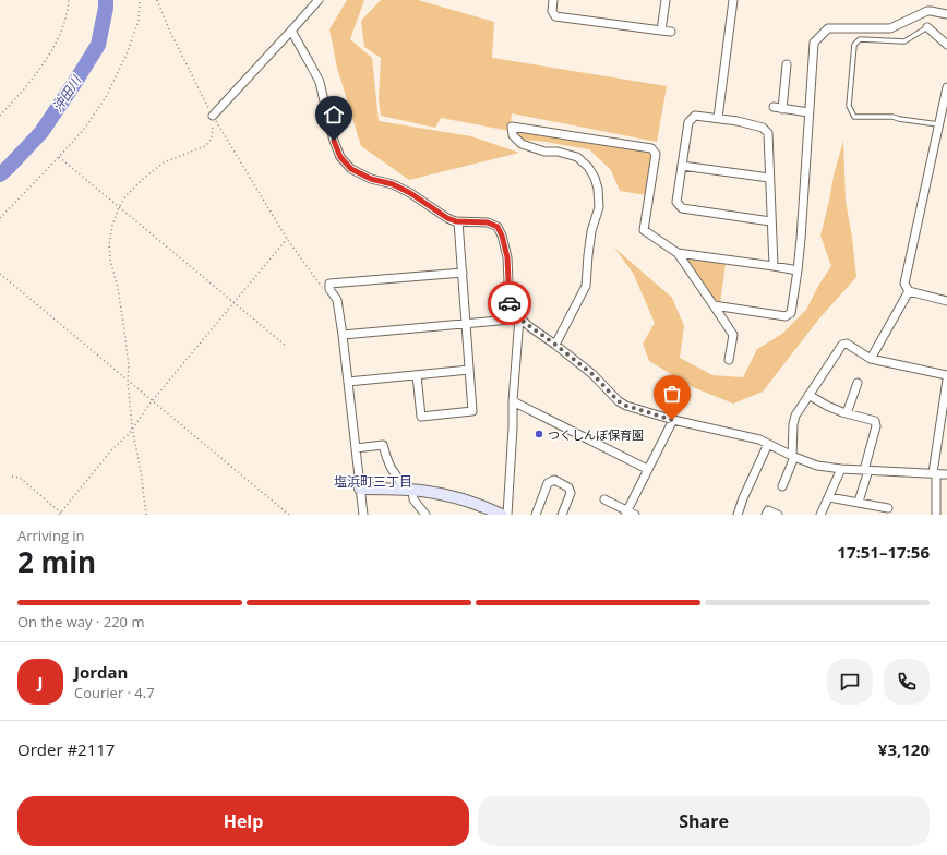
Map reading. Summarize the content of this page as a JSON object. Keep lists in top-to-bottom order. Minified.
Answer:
{"districts":["塩浜町三丁目"],"water":["沖田川"],"places":["つくしんぼ保育園"],"page":{"heading":["2 min","Arriving in","17:51–17:56"],"panel":["Jordan","Courier · 4.7","Order #2117","¥3,120"],"bar":"On the way · 220 m","round":"J","buttons":["Help","Share"]}}
